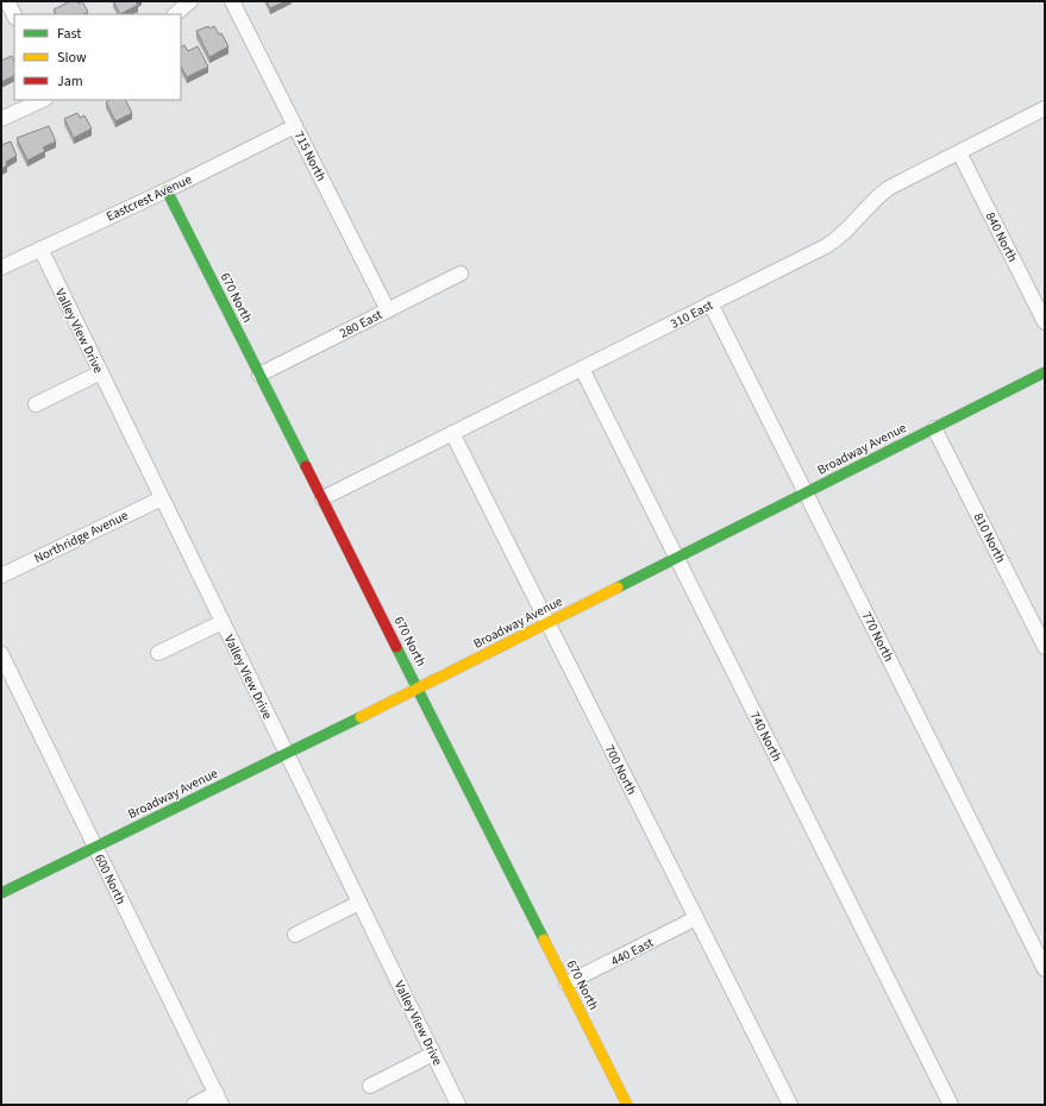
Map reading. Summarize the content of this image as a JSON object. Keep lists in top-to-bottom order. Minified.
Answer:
{"streets":{"street":["715 North","Eastcrest Avenue","840 North","670 North","310 East","280 East","Valley View Drive","Broadway Avenue","Northridge Avenue","810 North","770 North","740 North","700 North","600 North","440 East"]},"crossings":[["715 North","Eastcrest Avenue"],["715 North","280 East"],["Eastcrest Avenue","670 North"],["Eastcrest Avenue","Valley View Drive"],["840 North","310 East"],["670 North","310 East"],["670 North","280 East"],["670 North","Broadway Avenue"],["670 North","440 East"],["310 East","770 North"],["310 East","740 North"],["310 East","700 North"],["Valley View Drive","Broadway Avenue"],["Valley View Drive","Northridge Avenue"],["Broadway Avenue","810 North"],["Broadway Avenue","770 North"],["Broadway Avenue","740 North"],["Broadway Avenue","700 North"],["Broadway Avenue","600 North"],["700 North","440 East"]],"legend":["Fast","Slow","Jam"]}
